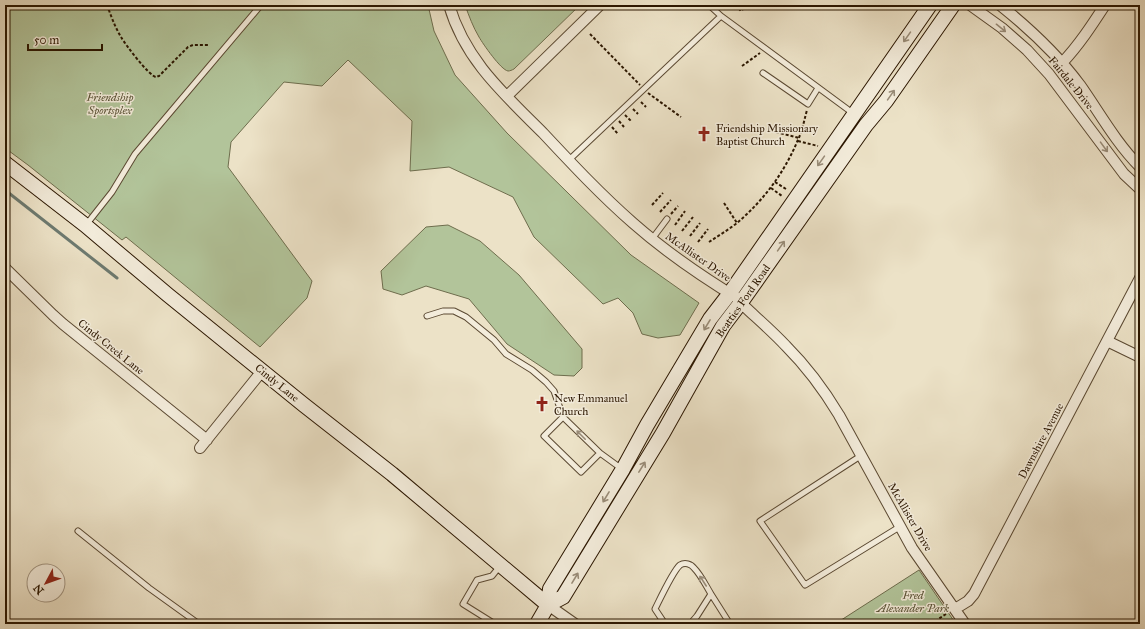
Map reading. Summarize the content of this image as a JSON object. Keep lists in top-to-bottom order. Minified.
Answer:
{"streets":{"main road":["Beatties Ford Road","Cindy Lane"],"street":["Fairdale Drive","McAllister Drive","Cindy Creek Lane","Dawnshire Avenue"]},"crossings":[["McAllister Drive","Beatties Ford Road"],["McAllister Drive","Dawnshire Avenue"],["Beatties Ford Road","Cindy Lane"]],"parks":["Friendship Sportsplex","Fred Alexander Park"],"places":{"church":["Friendship Missionary Baptist Church","New Emmanuel Church"]},"scale_bar":"50 m","north":"bottom left"}
